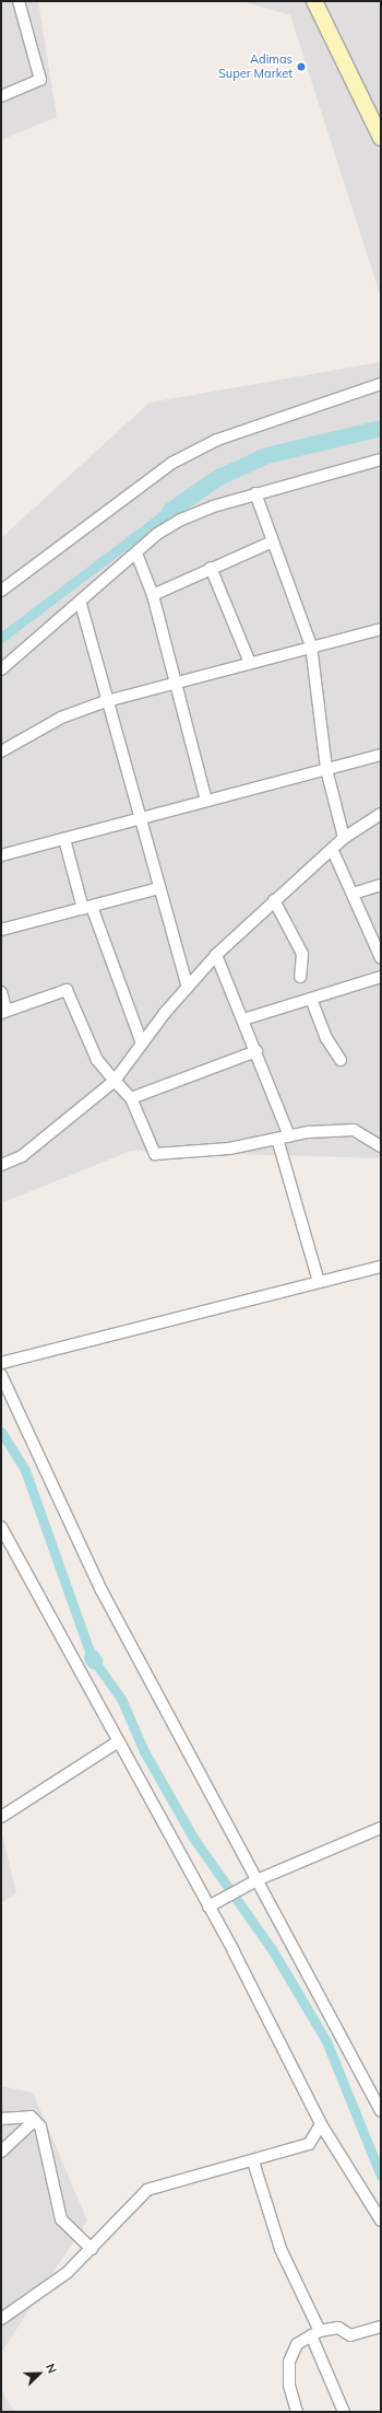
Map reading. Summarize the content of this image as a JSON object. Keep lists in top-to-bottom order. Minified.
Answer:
{"places":["Adimas Super Market"],"north":"top right"}
